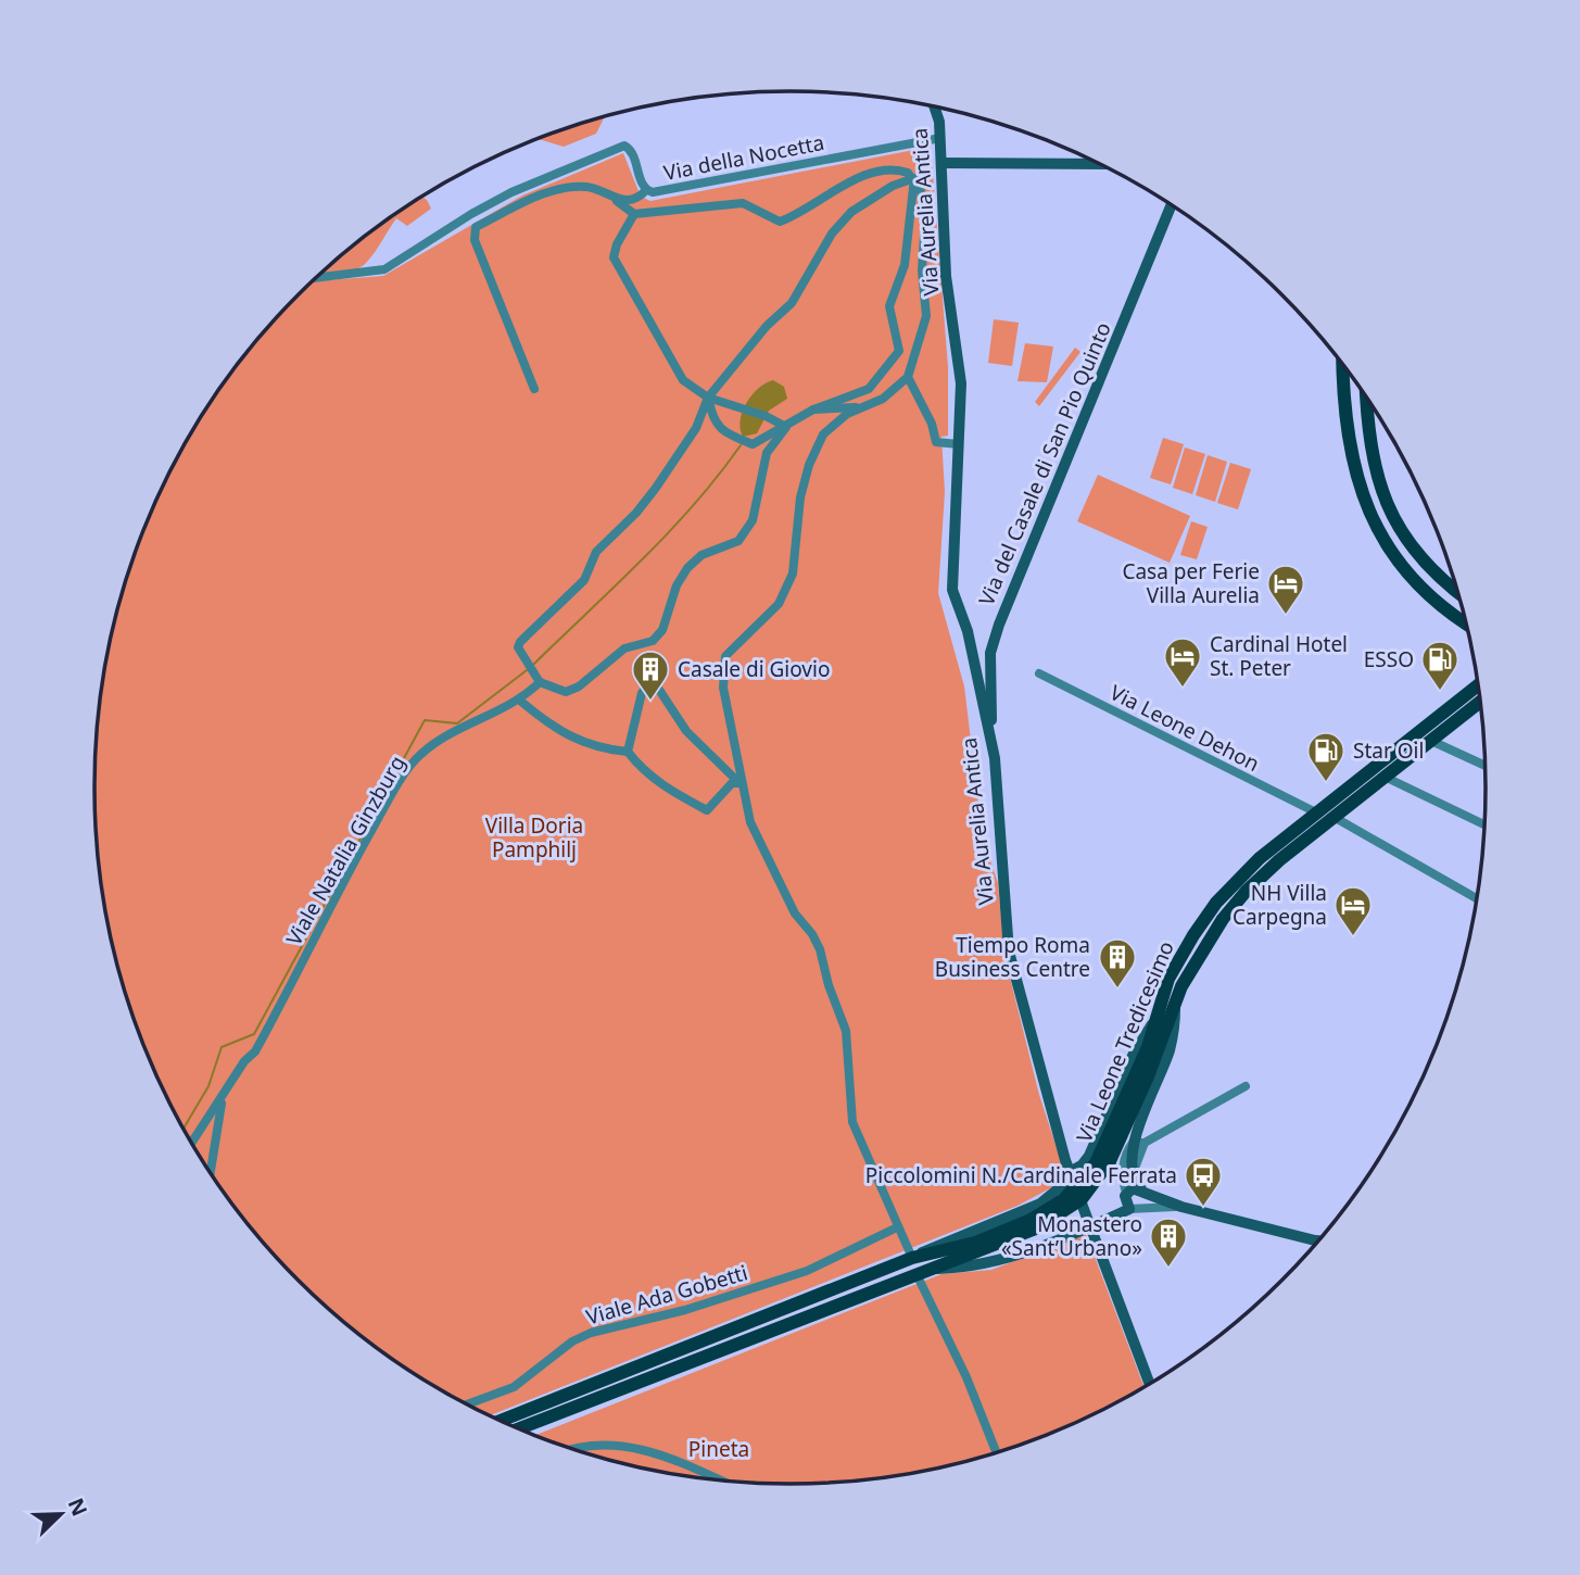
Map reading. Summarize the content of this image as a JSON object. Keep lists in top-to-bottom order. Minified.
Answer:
{"streets":{"main road":["Via Aurelia Antica","Via del Casale di San Pio Quinto","Via Leone Tredicesimo"],"street":["Via della Nocetta","Via Leone Dehon","Viale Natalia Ginzburg","Viale Ada Gobetti"]},"crossings":[["Via della Nocetta","Via Aurelia Antica"],["Via Aurelia Antica","Via del Casale di San Pio Quinto"],["Via Leone Dehon","Via Leone Tredicesimo"]],"parks":["Villa Doria Pamphilj","Pineta"],"places":{"hotel":["Casa per Ferie Villa Aurelia","Cardinal Hotel St. Peter","NH Villa Carpegna"],"fuel station":["ESSO","Star Oil"],"building":["Casale di Giovio","Tiempo Roma Business Centre","Monastero «Sant’Urbano»"],"bus stop":["Piccolomini N./Cardinale Ferrata"]},"north":"top right"}
